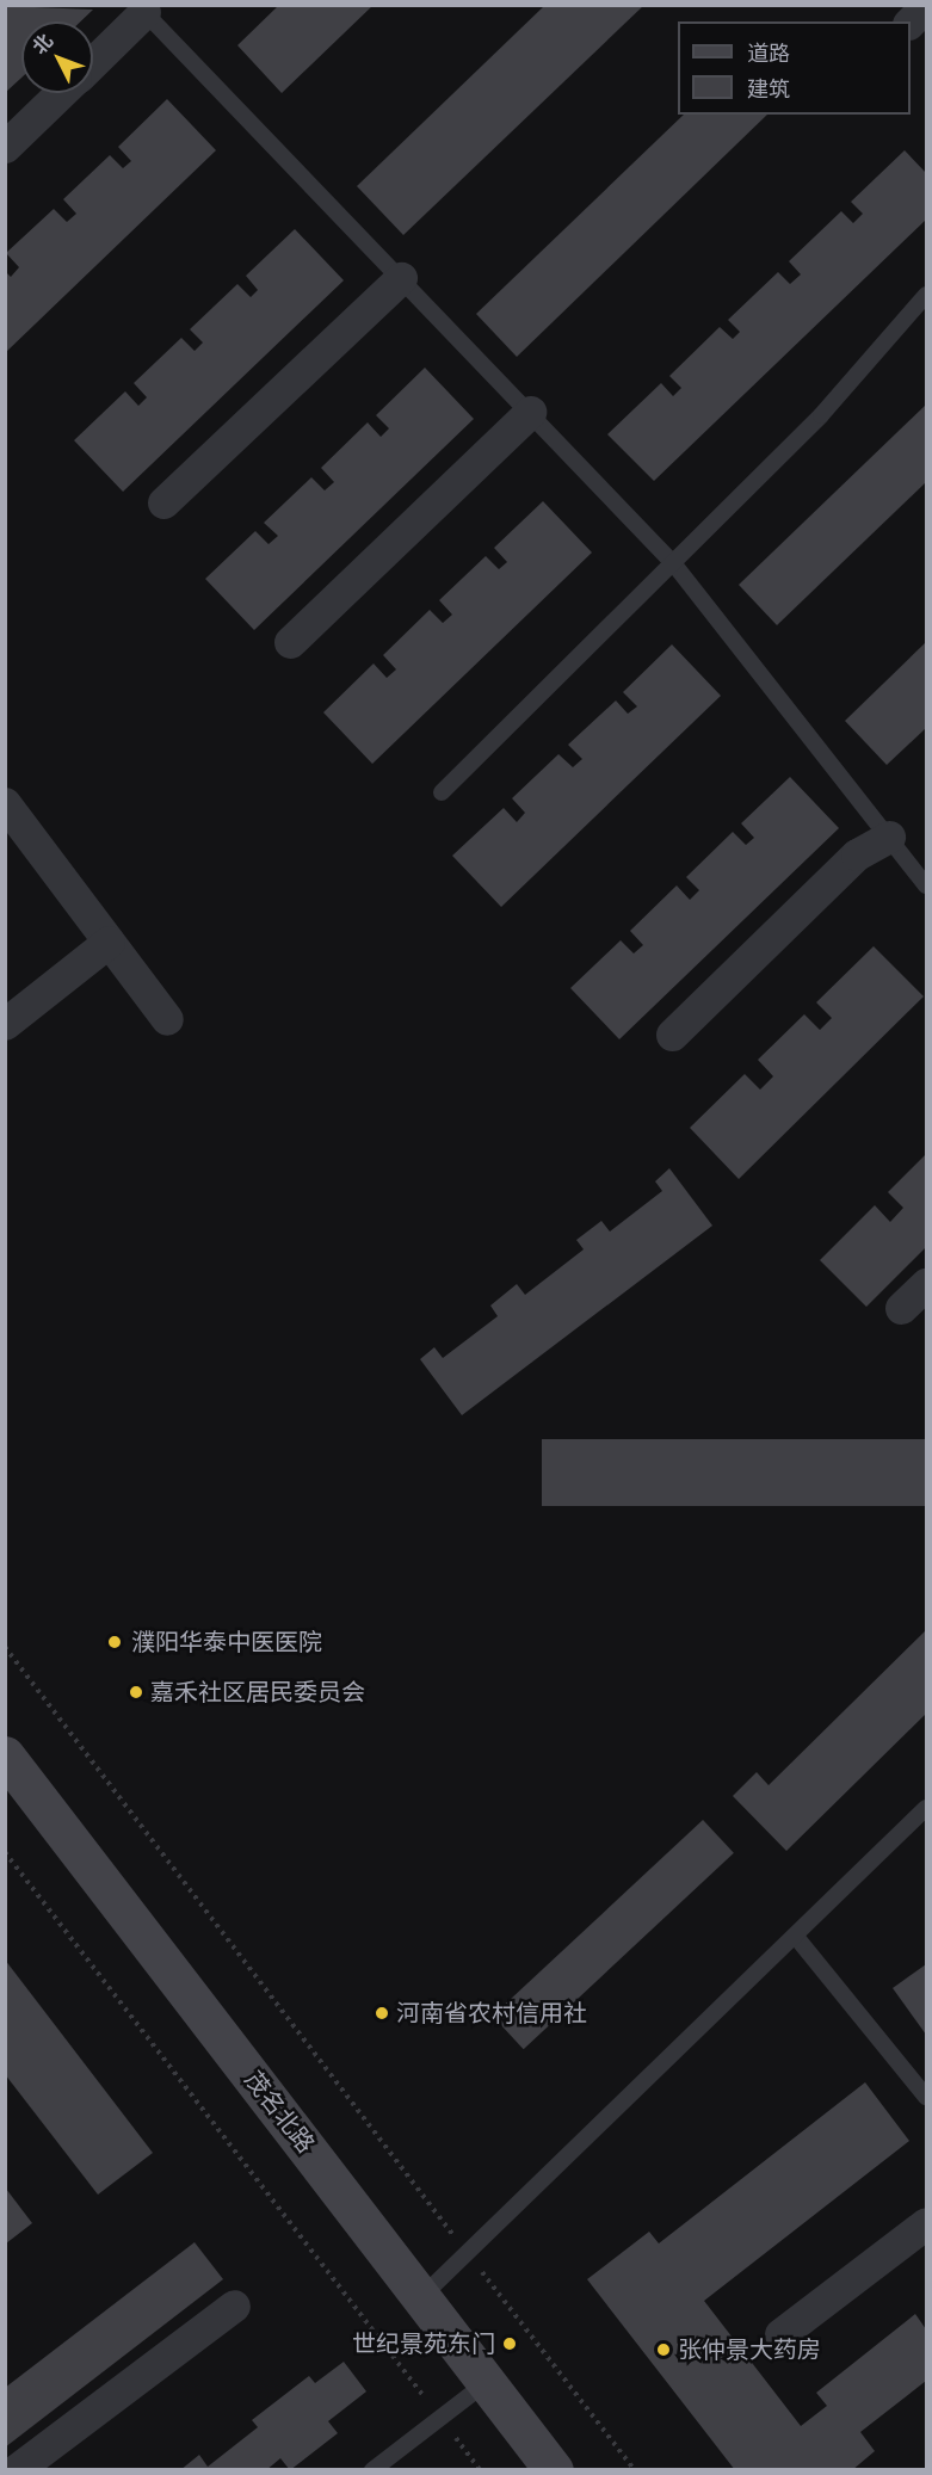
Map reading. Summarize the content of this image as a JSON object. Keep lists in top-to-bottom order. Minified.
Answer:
{"streets":{"street":["茂名北路"]},"places":["濮阳华泰中医医院","嘉禾社区居民委员会","河南省农村信用社","世纪景苑东门","张仲景大药房"],"legend":["道路","建筑"],"north":"top left"}
